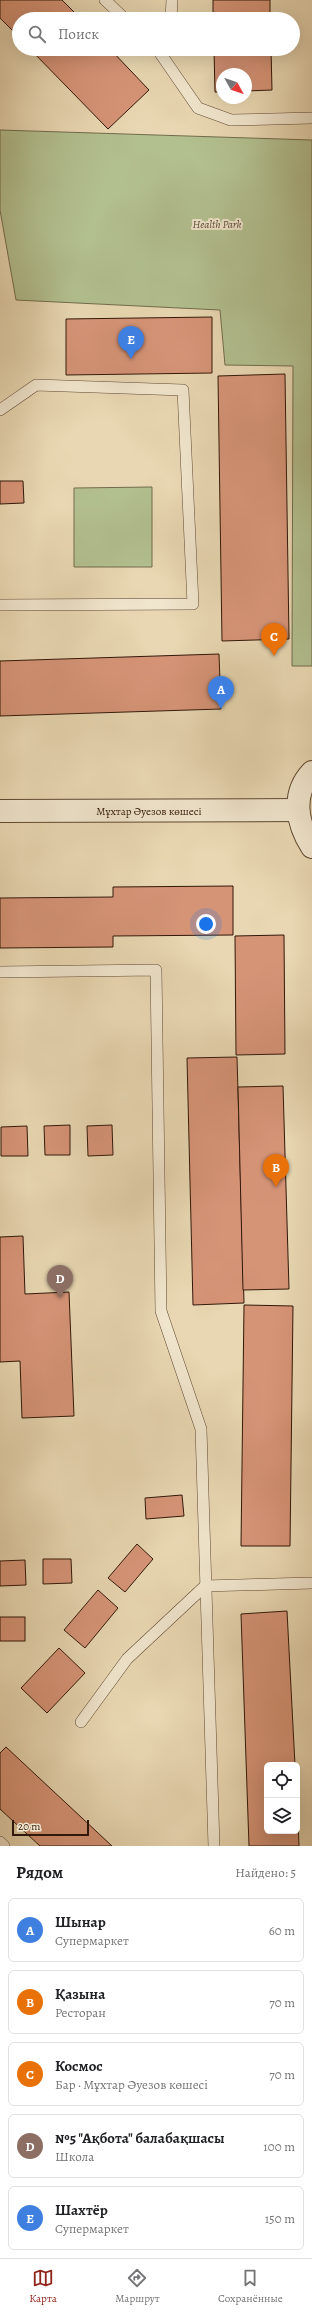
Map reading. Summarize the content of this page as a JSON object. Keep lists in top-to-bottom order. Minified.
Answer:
{"streets":{"street":["Мұхтар Әуезов көшесі"]},"parks":["Health Park"],"scale_bar":"20 m","north":"bottom right","page":{"search":"Поиск","pins":["E","C","A","B","D"],"scale":"20 m","heading":["Рядом","Найдено: 5"],"list":[{"mark":"A","name":"Шынар","note":"Супермаркет","value":"60 m"},{"mark":"B","name":"Қазына","note":"Ресторан","value":"70 m"},{"mark":"C","name":"Космос","note":"Бар · Мұхтар Әуезов көшесі","value":"70 m"},{"mark":"D","name":"№5 \"Ақбота\" балабақшасы","note":"Школа","value":"100 m"},{"mark":"E","name":"Шахтёр","note":"Супермаркет","value":"150 m"}],"nav":["Карта","Маршрут","Сохранённые"]}}
